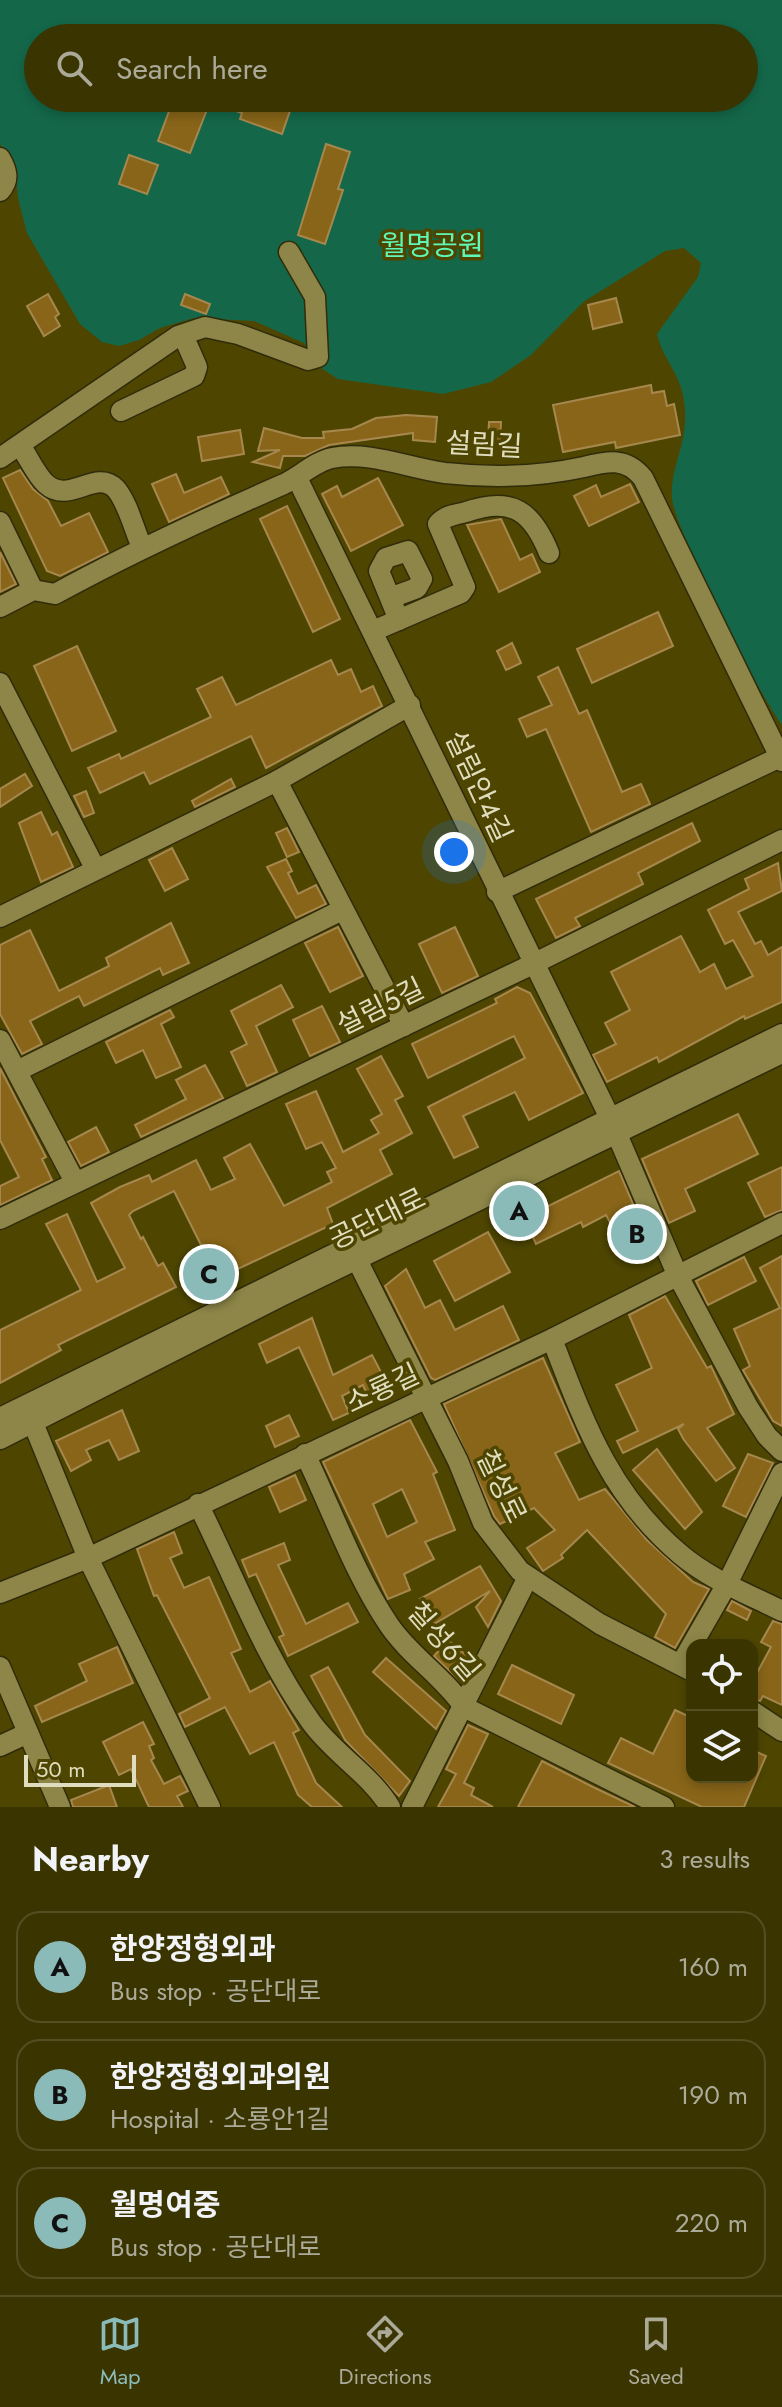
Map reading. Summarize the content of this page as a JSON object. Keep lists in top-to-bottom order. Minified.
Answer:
{"streets":{"street":["설림길","설림안4길","설림5길","공단대로","소룡길","칠성로","칠성6길"]},"crossings":[["설림길","설림안4길"],["설림안4길","설림5길"],["설림안4길","공단대로"],["설림안4길","소룡길"],["공단대로","칠성로"],["소룡길","칠성로"],["소룡길","칠성6길"]],"parks":["월명공원"],"scale_bar":"50 m","page":{"search":"Search here","pins":["A","B","C"],"scale":"50 m","heading":["Nearby","3 results"],"list":[{"mark":"A","name":"한양정형외과","note":"Bus stop · 공단대로","value":"160 m"},{"mark":"B","name":"한양정형외과의원","note":"Hospital · 소룡안1길","value":"190 m"},{"mark":"C","name":"월명여중","note":"Bus stop · 공단대로","value":"220 m"}],"nav":["Map","Directions","Saved"]}}
